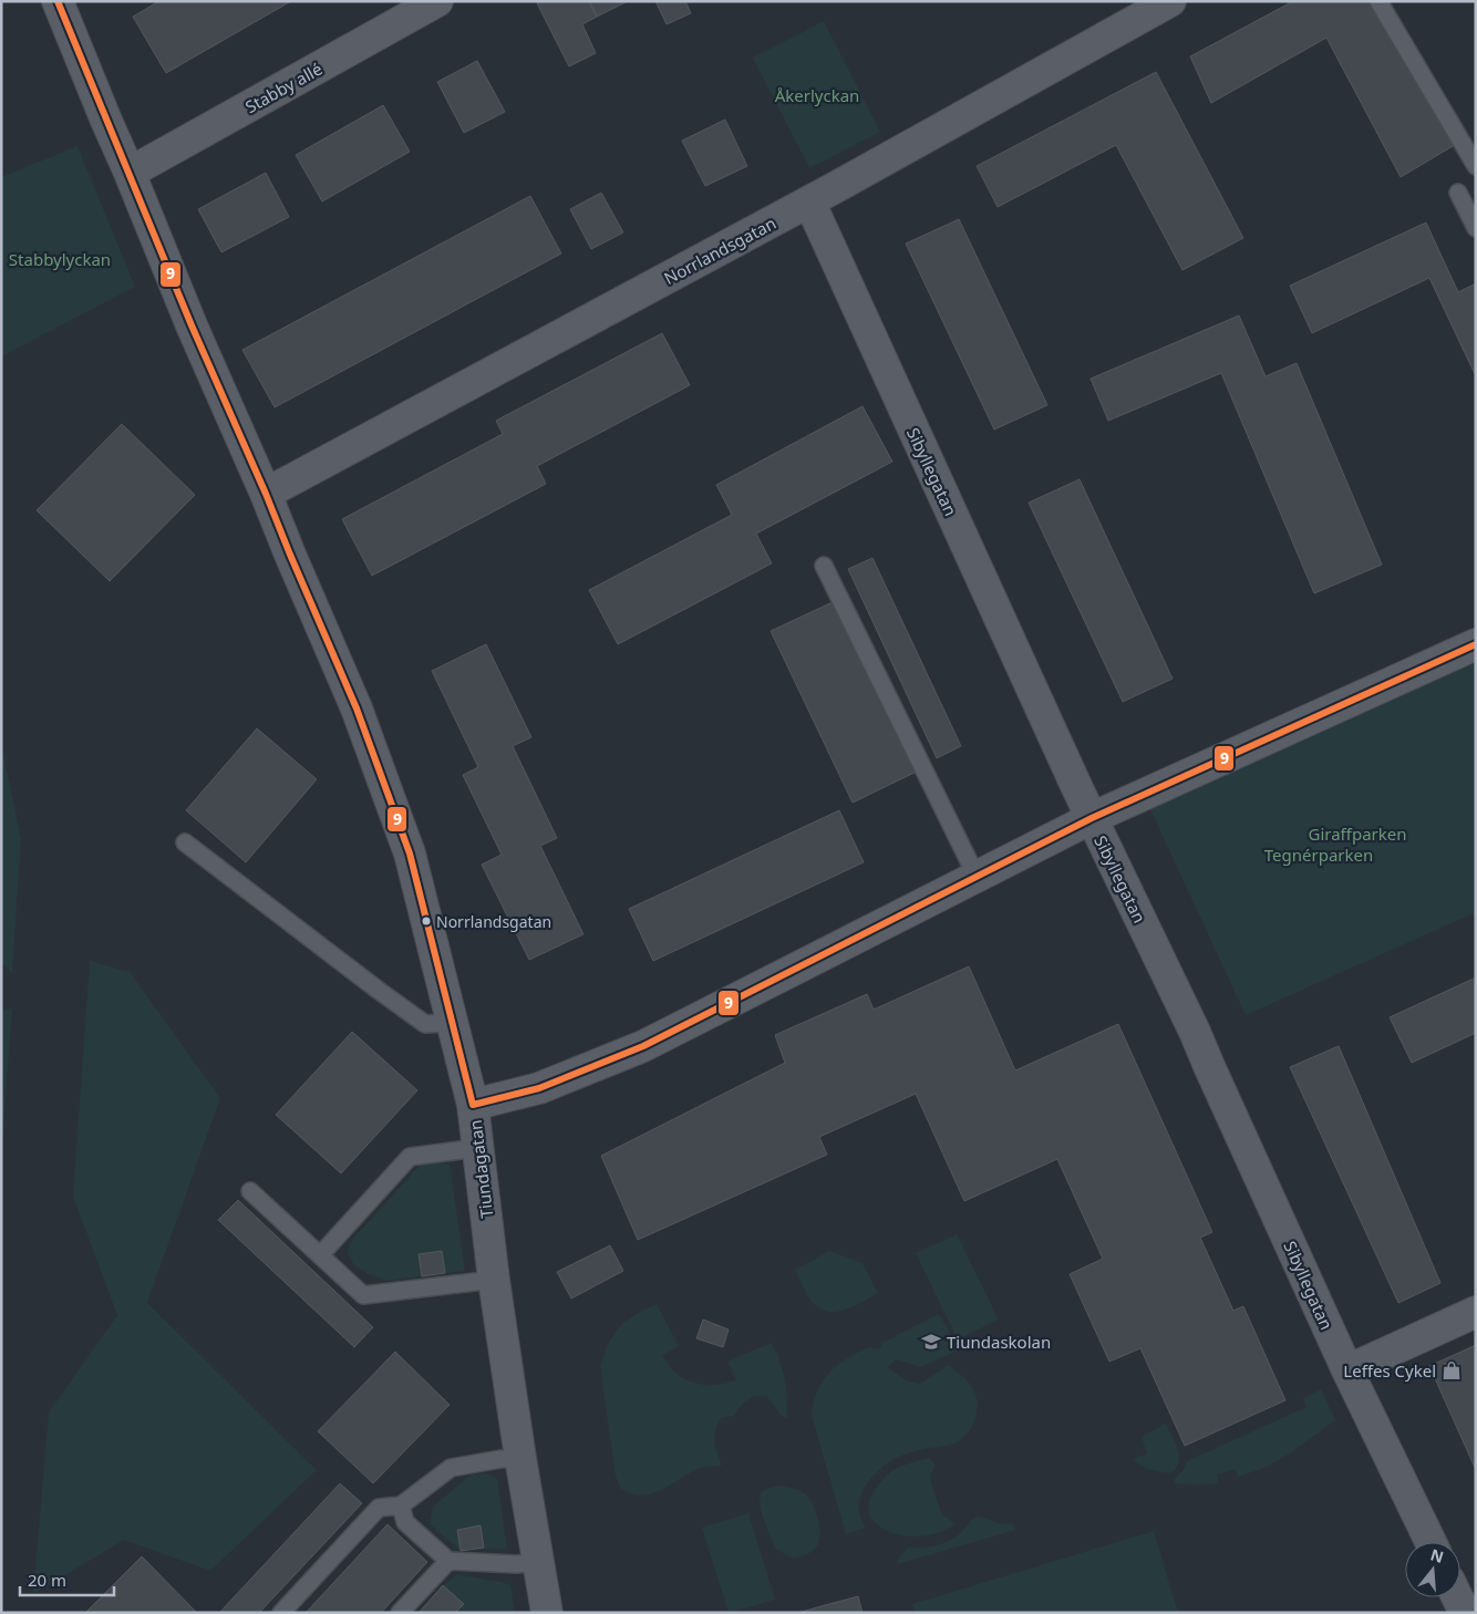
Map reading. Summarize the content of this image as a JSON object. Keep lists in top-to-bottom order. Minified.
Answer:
{"streets":{"street":["Stabby allé","Norrlandsgatan","Sibyllegatan","Tiundagatan"]},"crossings":[["Stabby allé","Tiundagatan"],["Norrlandsgatan","Sibyllegatan"],["Norrlandsgatan","Tiundagatan"]],"parks":["Åkerlyckan","Stabbylyckan","Giraffparken","Tegnérparken"],"places":{"other":["Norrlandsgatan"],"school or university":["Tiundaskolan"],"shop":["Leffes Cykel"]},"lines":["transit line 9"],"scale_bar":"20 m","north":"top"}
